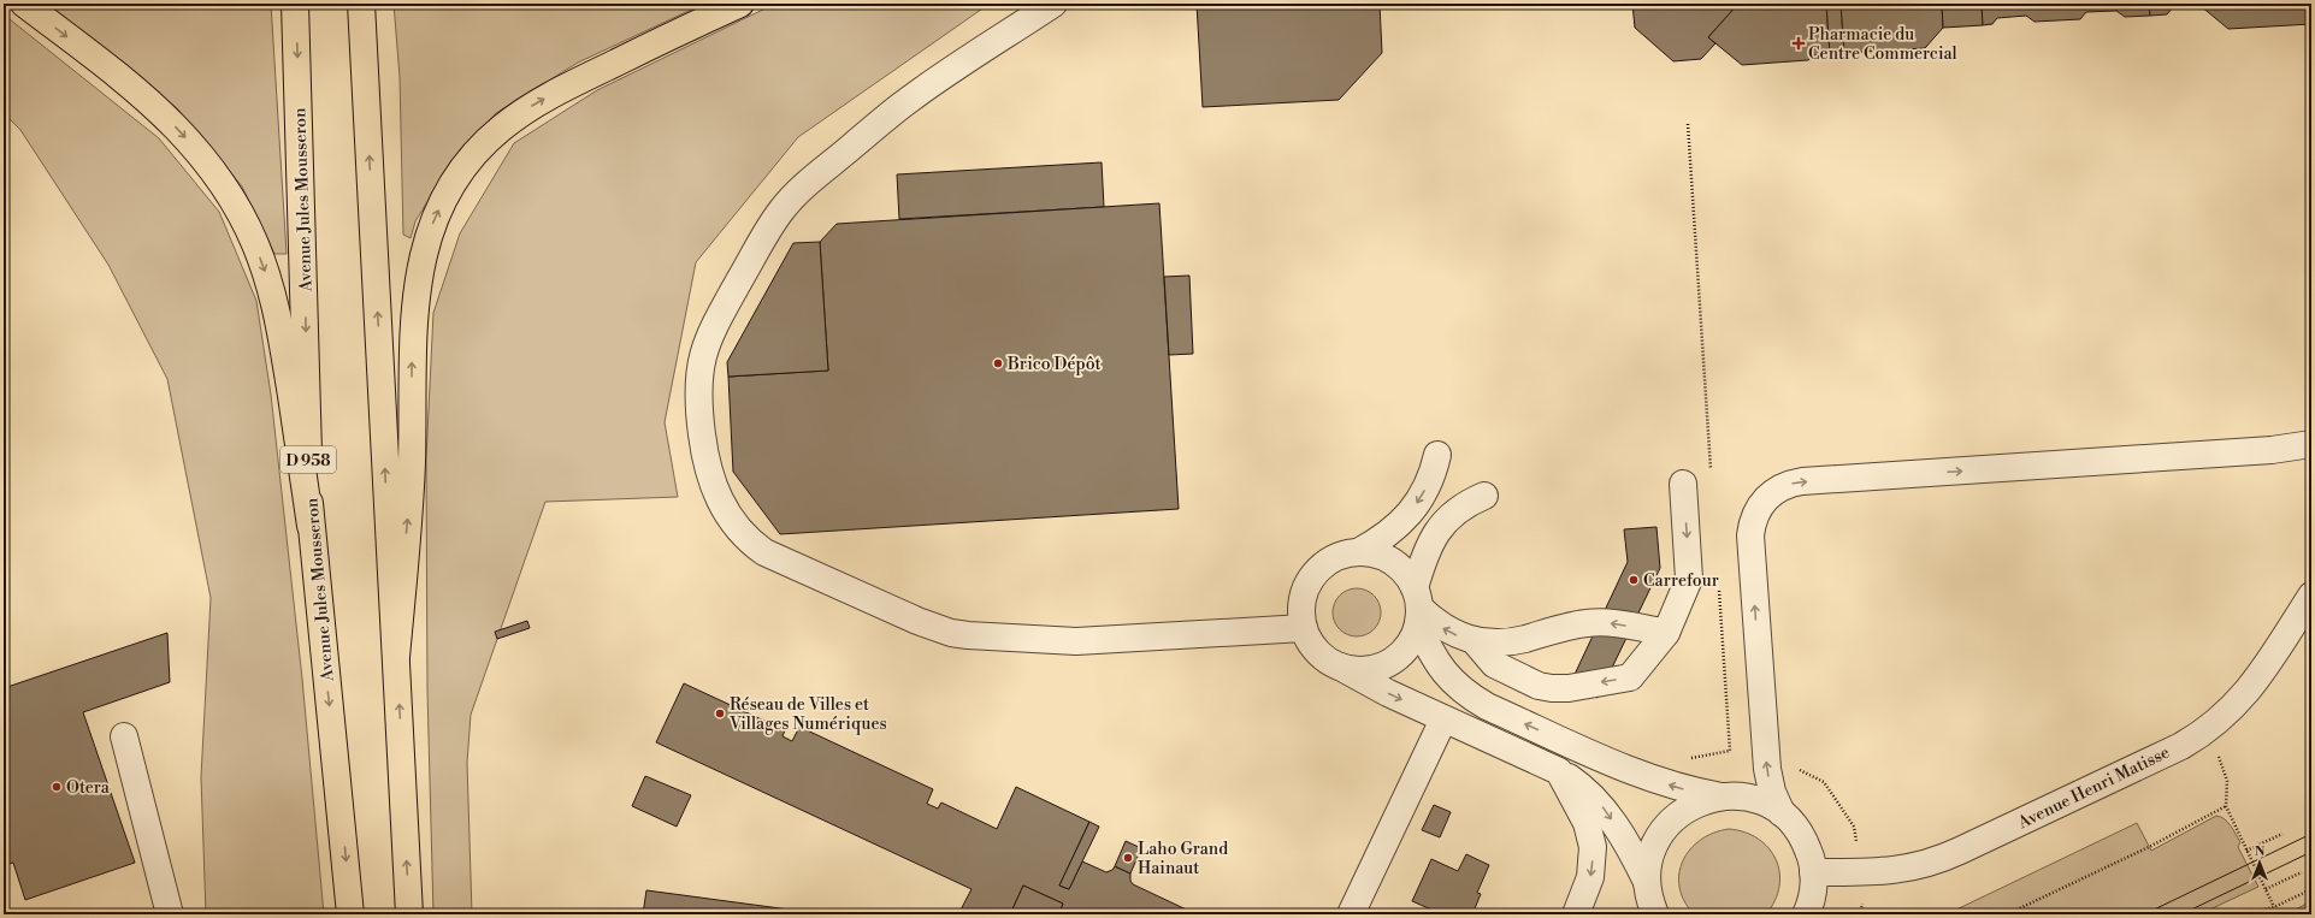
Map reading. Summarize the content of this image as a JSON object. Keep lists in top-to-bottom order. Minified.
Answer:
{"streets":{"main road":["Avenue Jules Mousseron","D 958"],"street":["Avenue Henri Matisse"]},"places":{"health":["Pharmacie du Centre Commercial"],"other":["Brico Dépôt","Carrefour","Réseau de Villes et Villages Numériques","Otera","Laho Grand Hainaut"]},"north":"top"}
